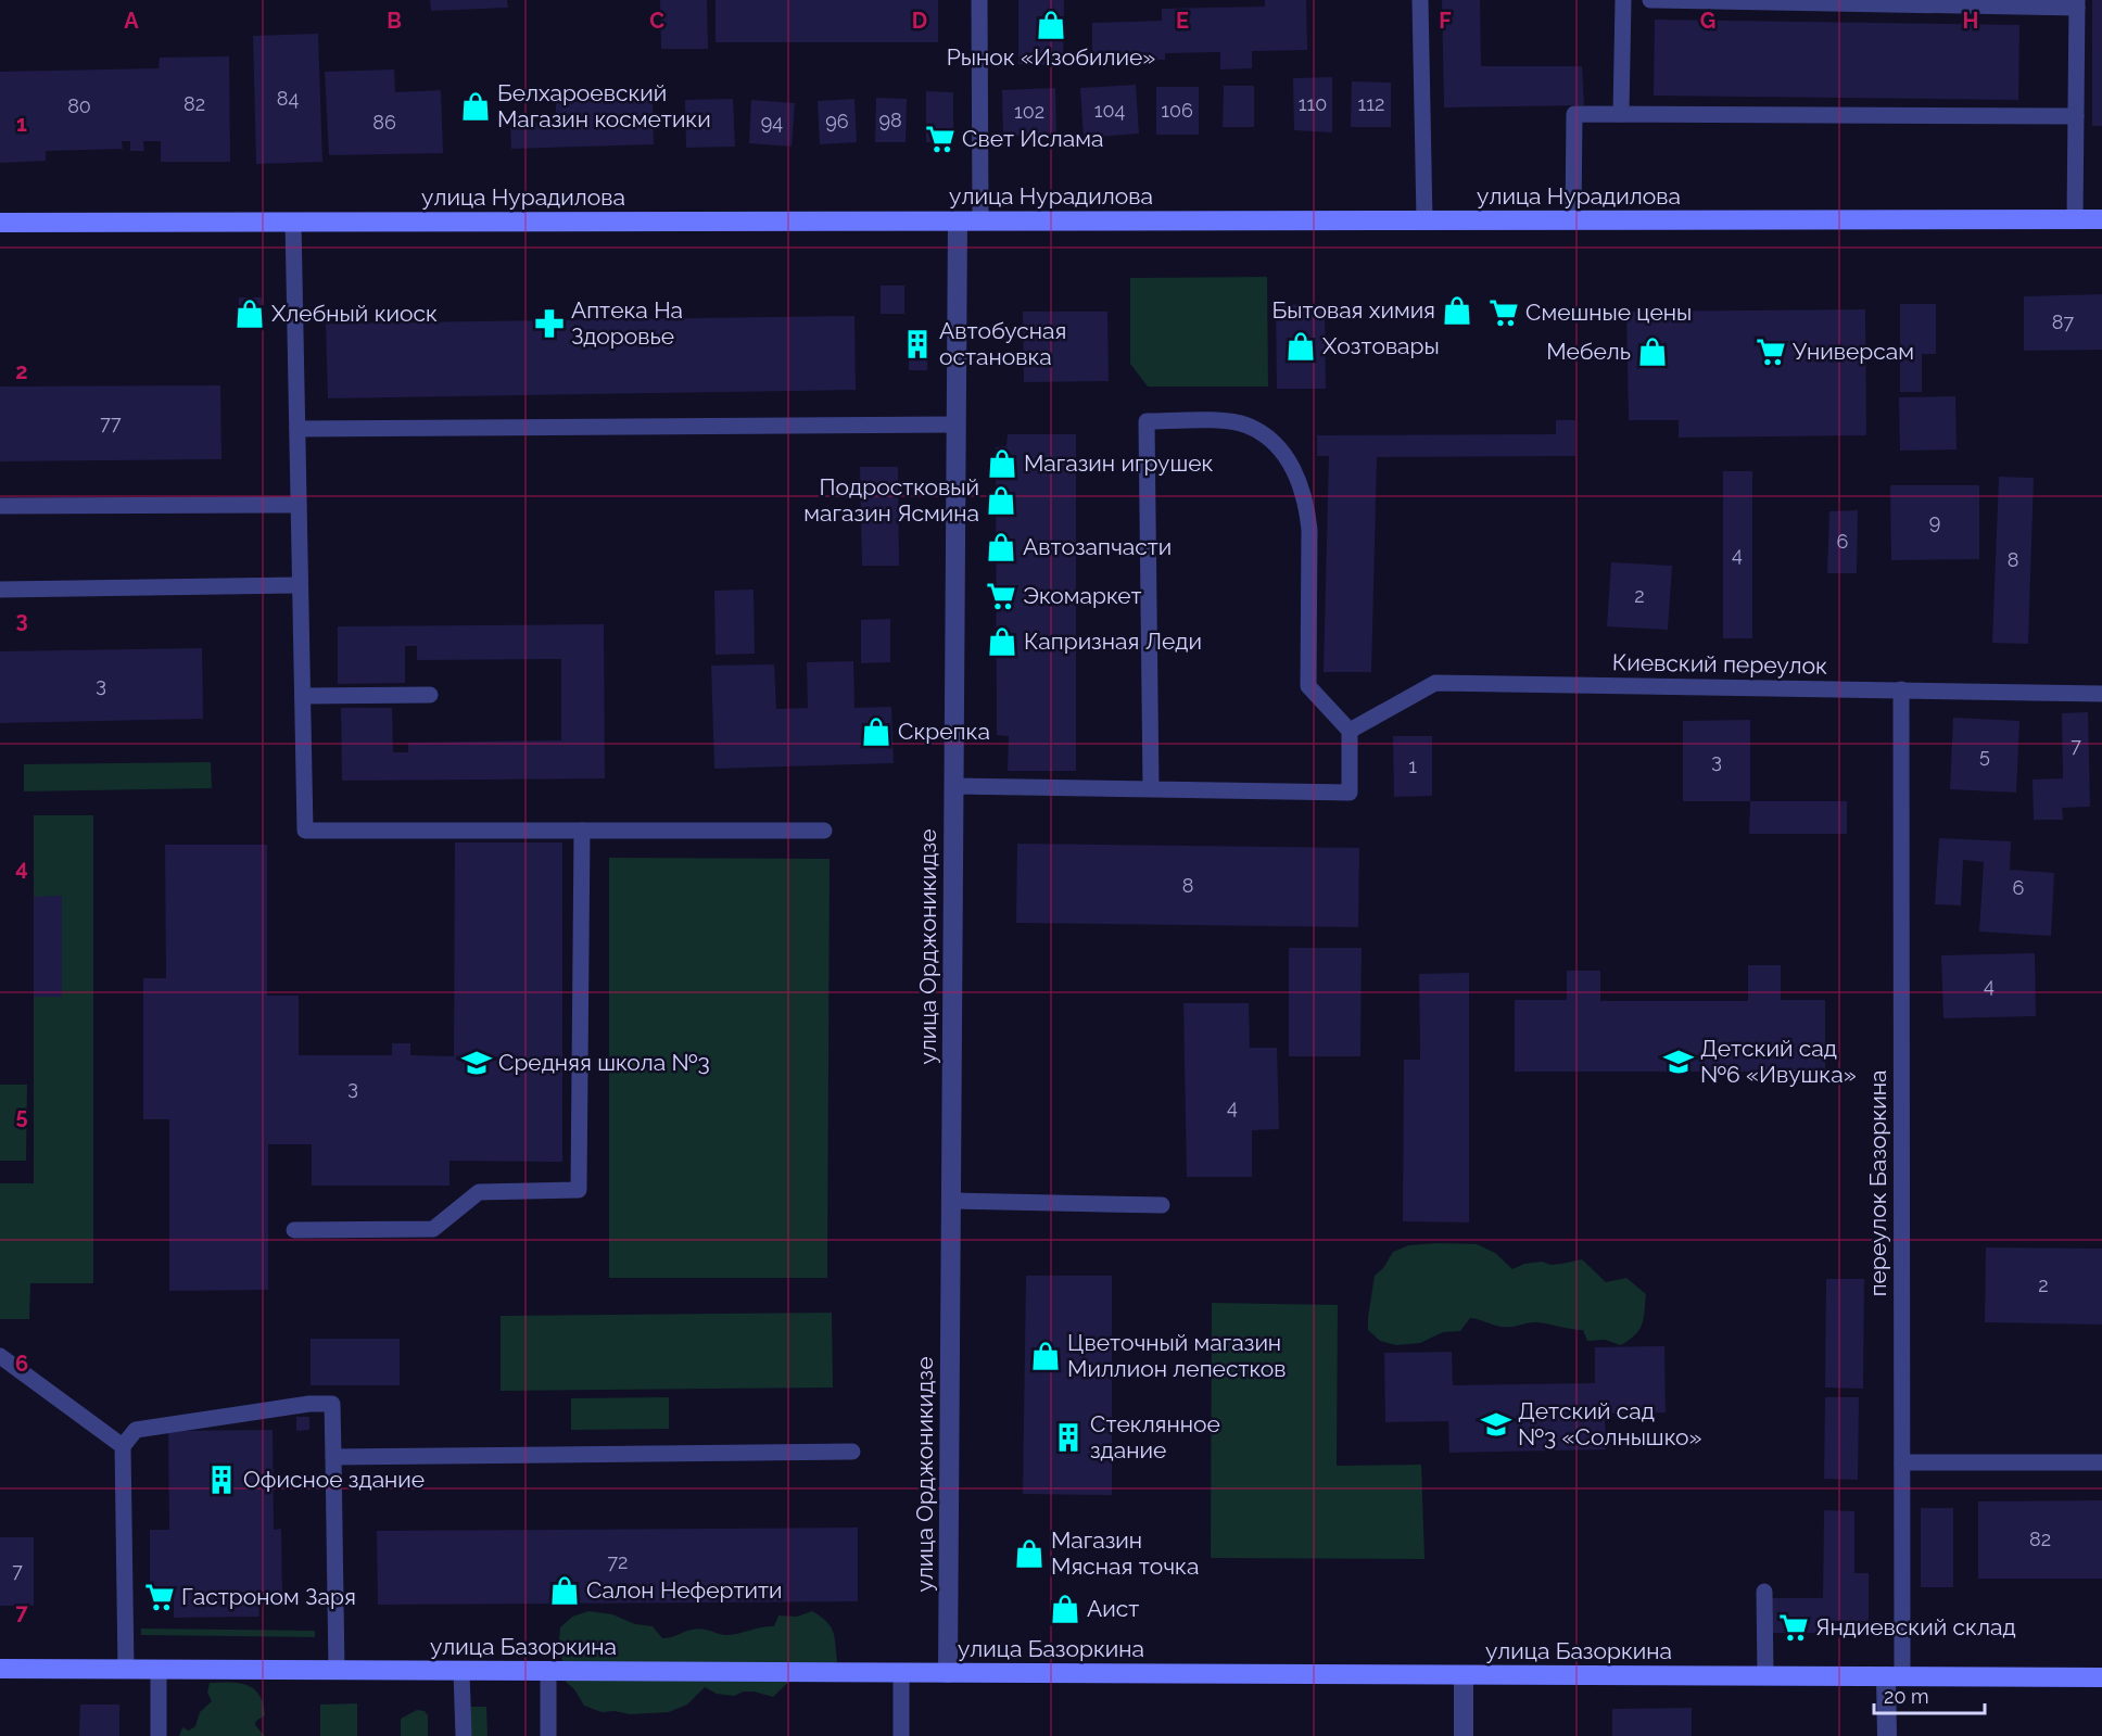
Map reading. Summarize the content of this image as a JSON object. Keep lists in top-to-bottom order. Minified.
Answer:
{"streets":{"street":["улица Нурадилова","улица Орджоникидзе","улица Базоркина"],"lane":["Киевский переулок","переулок Базоркина"]},"crossings":[["улица Нурадилова","улица Орджоникидзе"],["Киевский переулок","переулок Базоркина"],["улица Орджоникидзе","улица Базоркина"],["переулок Базоркина","улица Базоркина"]],"places":{"shop":["Рынок «Изобилие»","Белхароевский Магазин косметики","Бытовая химия","Хлебный киоск","Хозтовары","Мебель","Магазин игрушек","Подростковый магазин Ясмина","Автозапчасти","Капризная Леди","Скрепка","Цветочный магазин Миллион лепестков","Магазин Мясная точка","Салон Нефертити","Аист"],"supermarket":["Свет Ислама","Смешные цены","Универсам","Экомаркет","Гастроном Заря","Яндиевский склад"],"pharmacy":["Аптека На Здоровье"],"building":["Автобусная остановка","Стеклянное здание","Офисное здание"],"school or university":["Детский сад №6 «Ивушка»","Средняя школа №3","Детский сад №3 «Солнышко»"]},"house_numbers":["84","82","110","112","80","104","106","102","98","96","86","94","87","77","9","6","4","8","2","3","7","5","3","1","8","6","4","3","4","2","82","72","7"],"scale_bar":"20 m","grid":{"columns":["A","B","C","D","E","F","G","H"],"rows":["1","2","3","4","5","6","7"]}}
